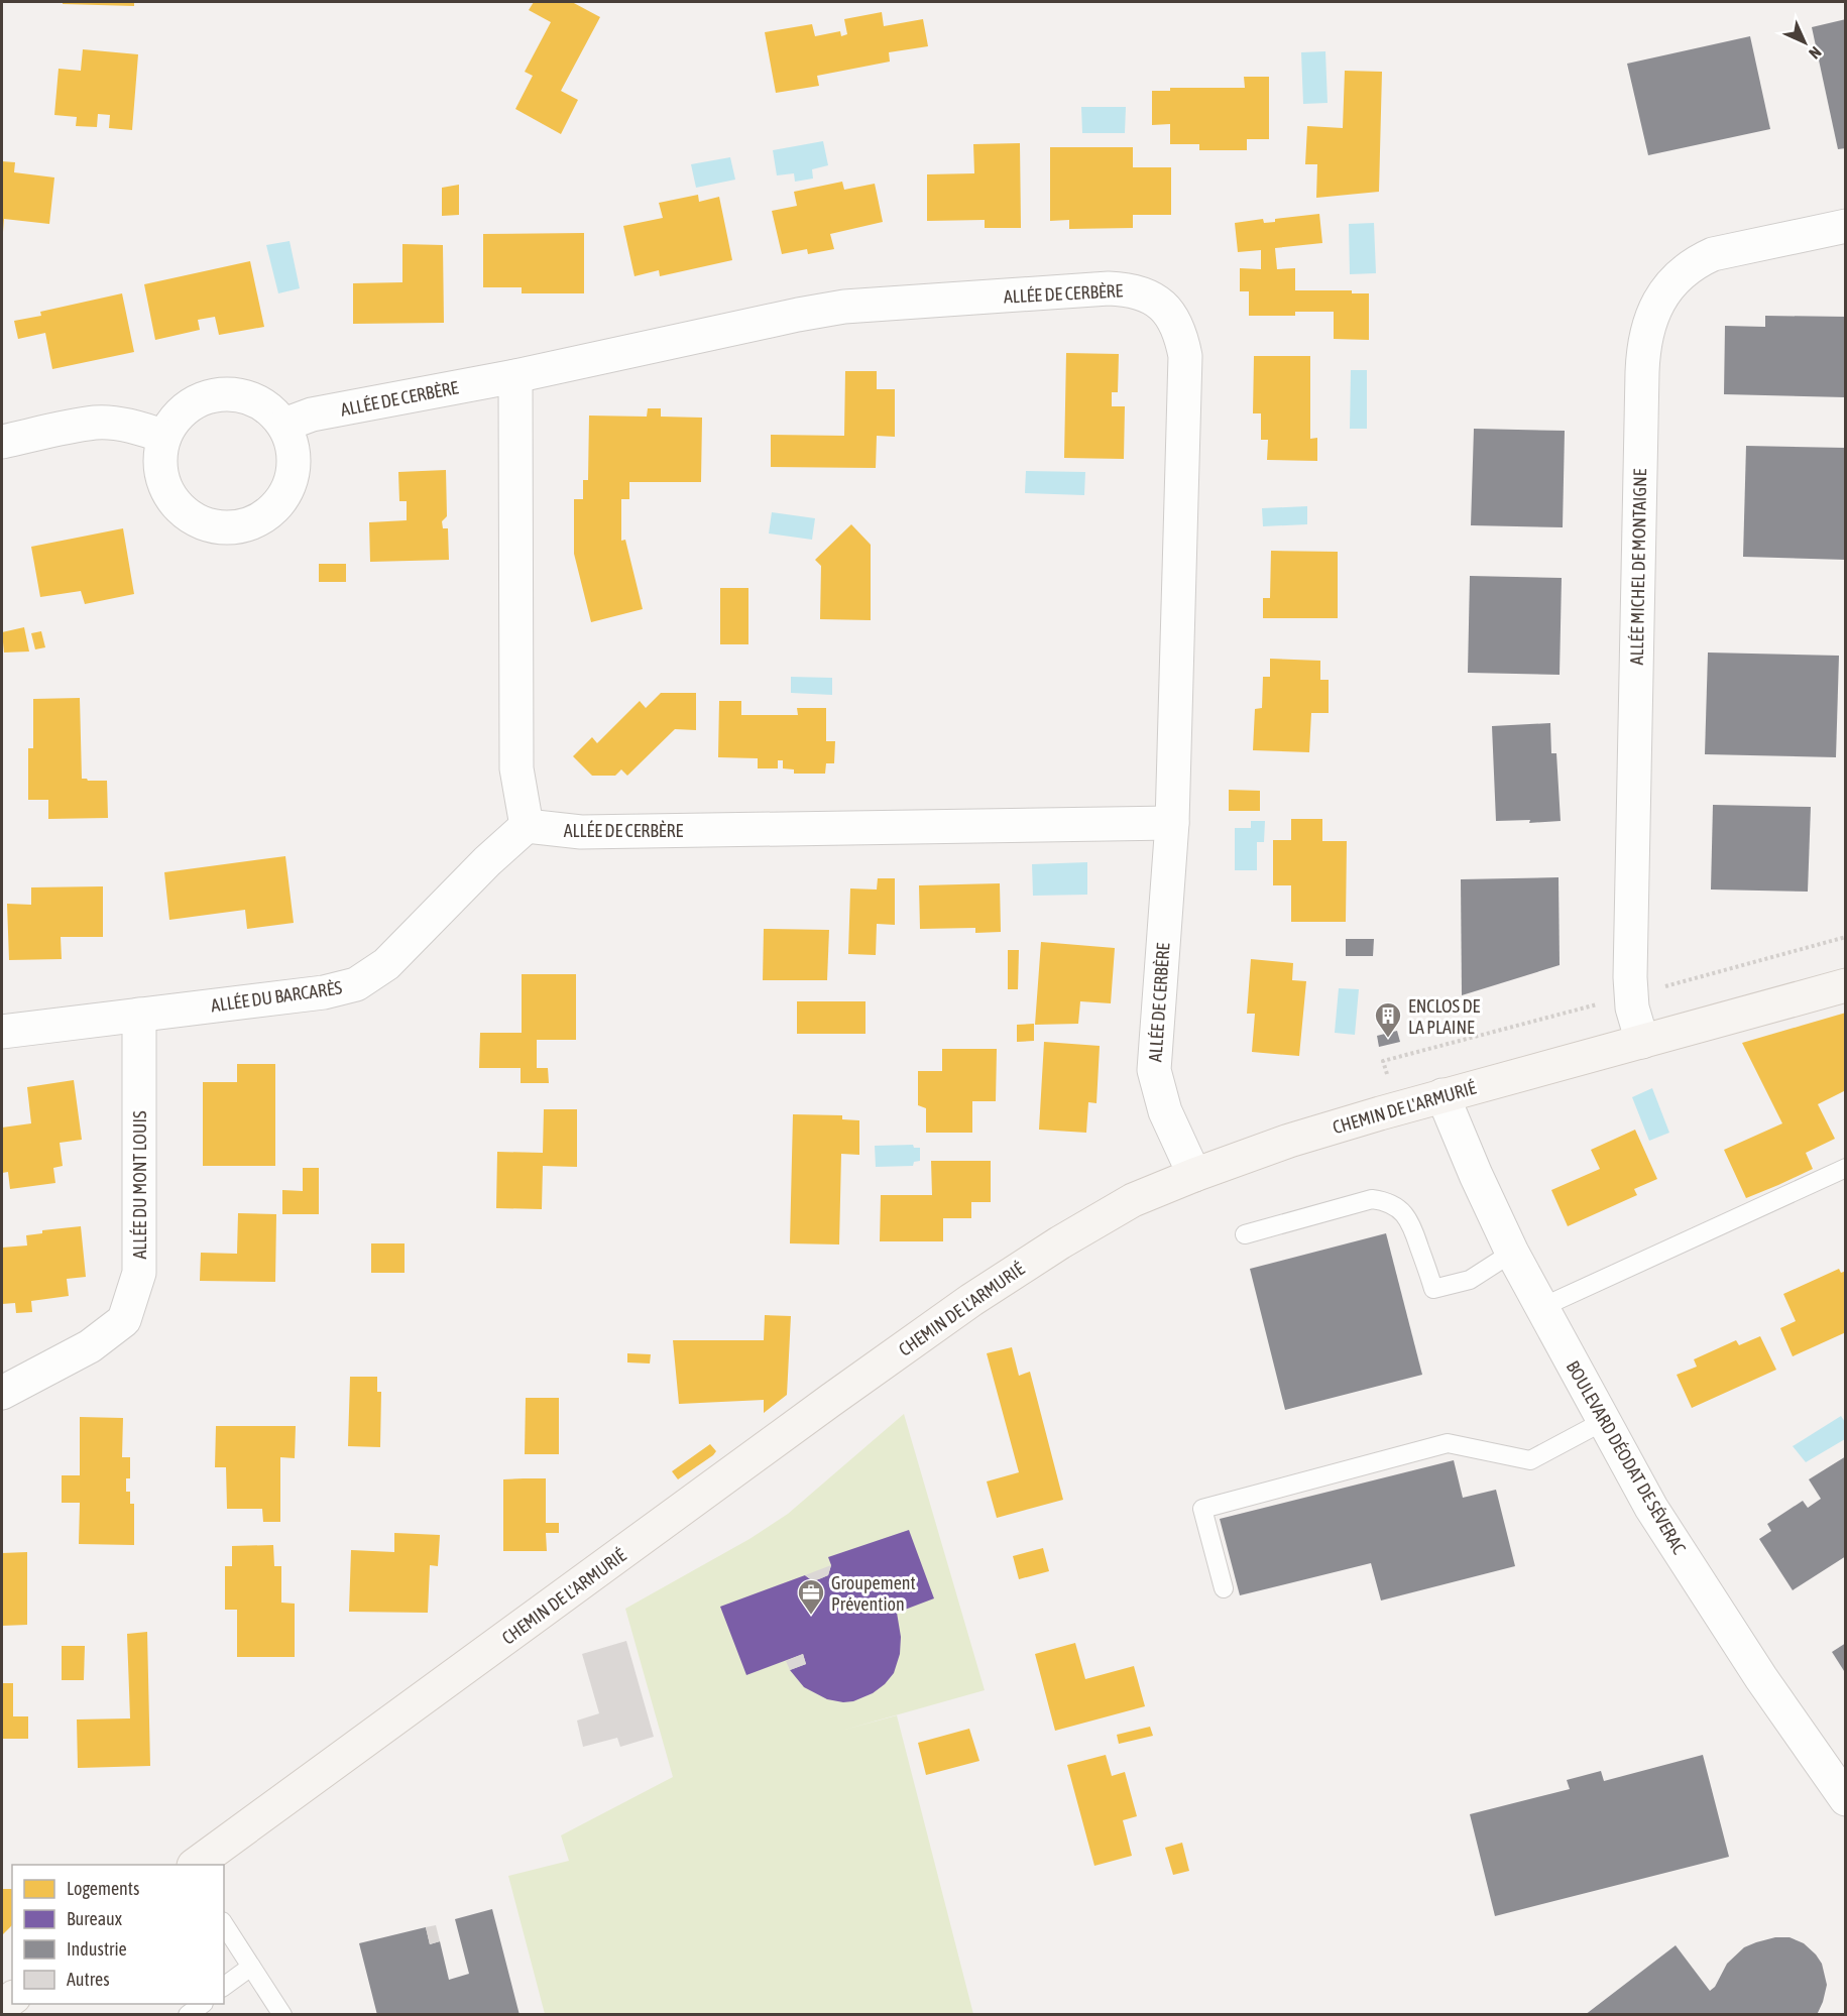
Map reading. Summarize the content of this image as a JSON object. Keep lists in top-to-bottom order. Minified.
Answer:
{"streets":{"street":["ALLÉE DE CERBÈRE","ALLÉE MICHEL DE MONTAIGNE","ALLÉE DU BARCARÈS","CHEMIN DE L'ARMURIÉ","ALLÉE DU MONT LOUIS","BOULEVARD DÉODAT DE SÉVERAC"]},"crossings":[["ALLÉE DE CERBÈRE","ALLÉE DU BARCARÈS"],["ALLÉE DE CERBÈRE","CHEMIN DE L'ARMURIÉ"],["ALLÉE MICHEL DE MONTAIGNE","CHEMIN DE L'ARMURIÉ"],["ALLÉE DU BARCARÈS","ALLÉE DU MONT LOUIS"],["CHEMIN DE L'ARMURIÉ","BOULEVARD DÉODAT DE SÉVERAC"]],"places":{"building":["ENCLOS DE LA PLAINE"],"office":["Groupement Prévention"]},"legend":["Logements","Bureaux","Industrie","Autres"],"north":"bottom right"}
